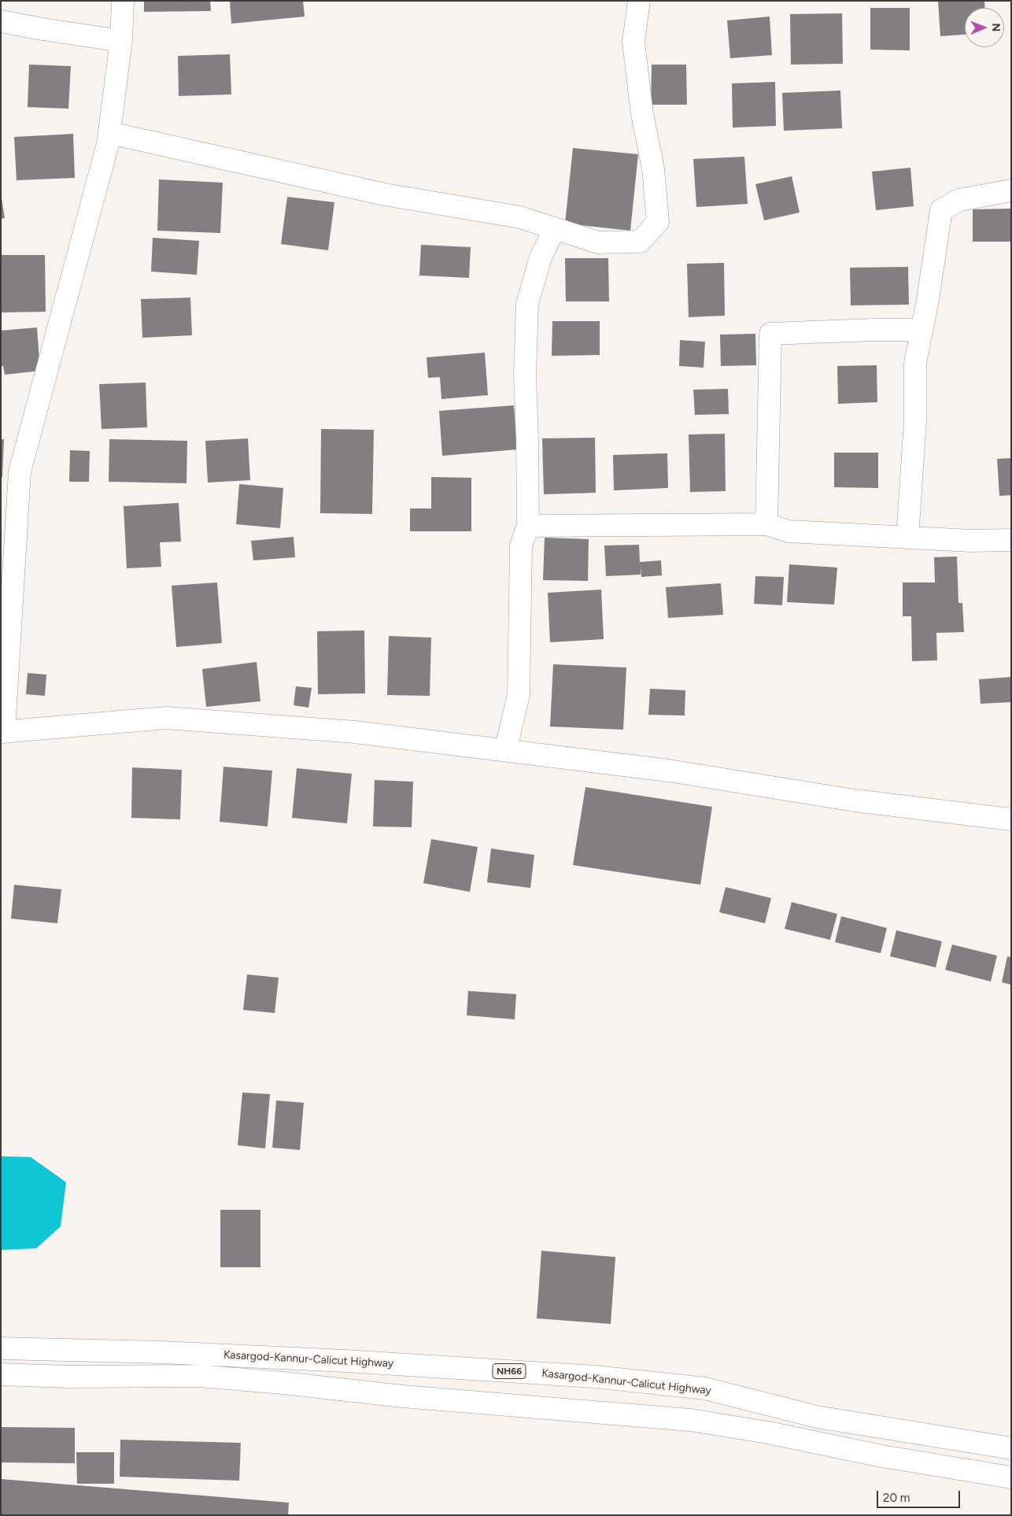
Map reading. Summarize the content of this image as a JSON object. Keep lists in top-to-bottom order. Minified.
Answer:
{"streets":{"main road":["Kasargod-Kannur-Calicut Highway","NH66"]},"scale_bar":"20 m","north":"right"}
